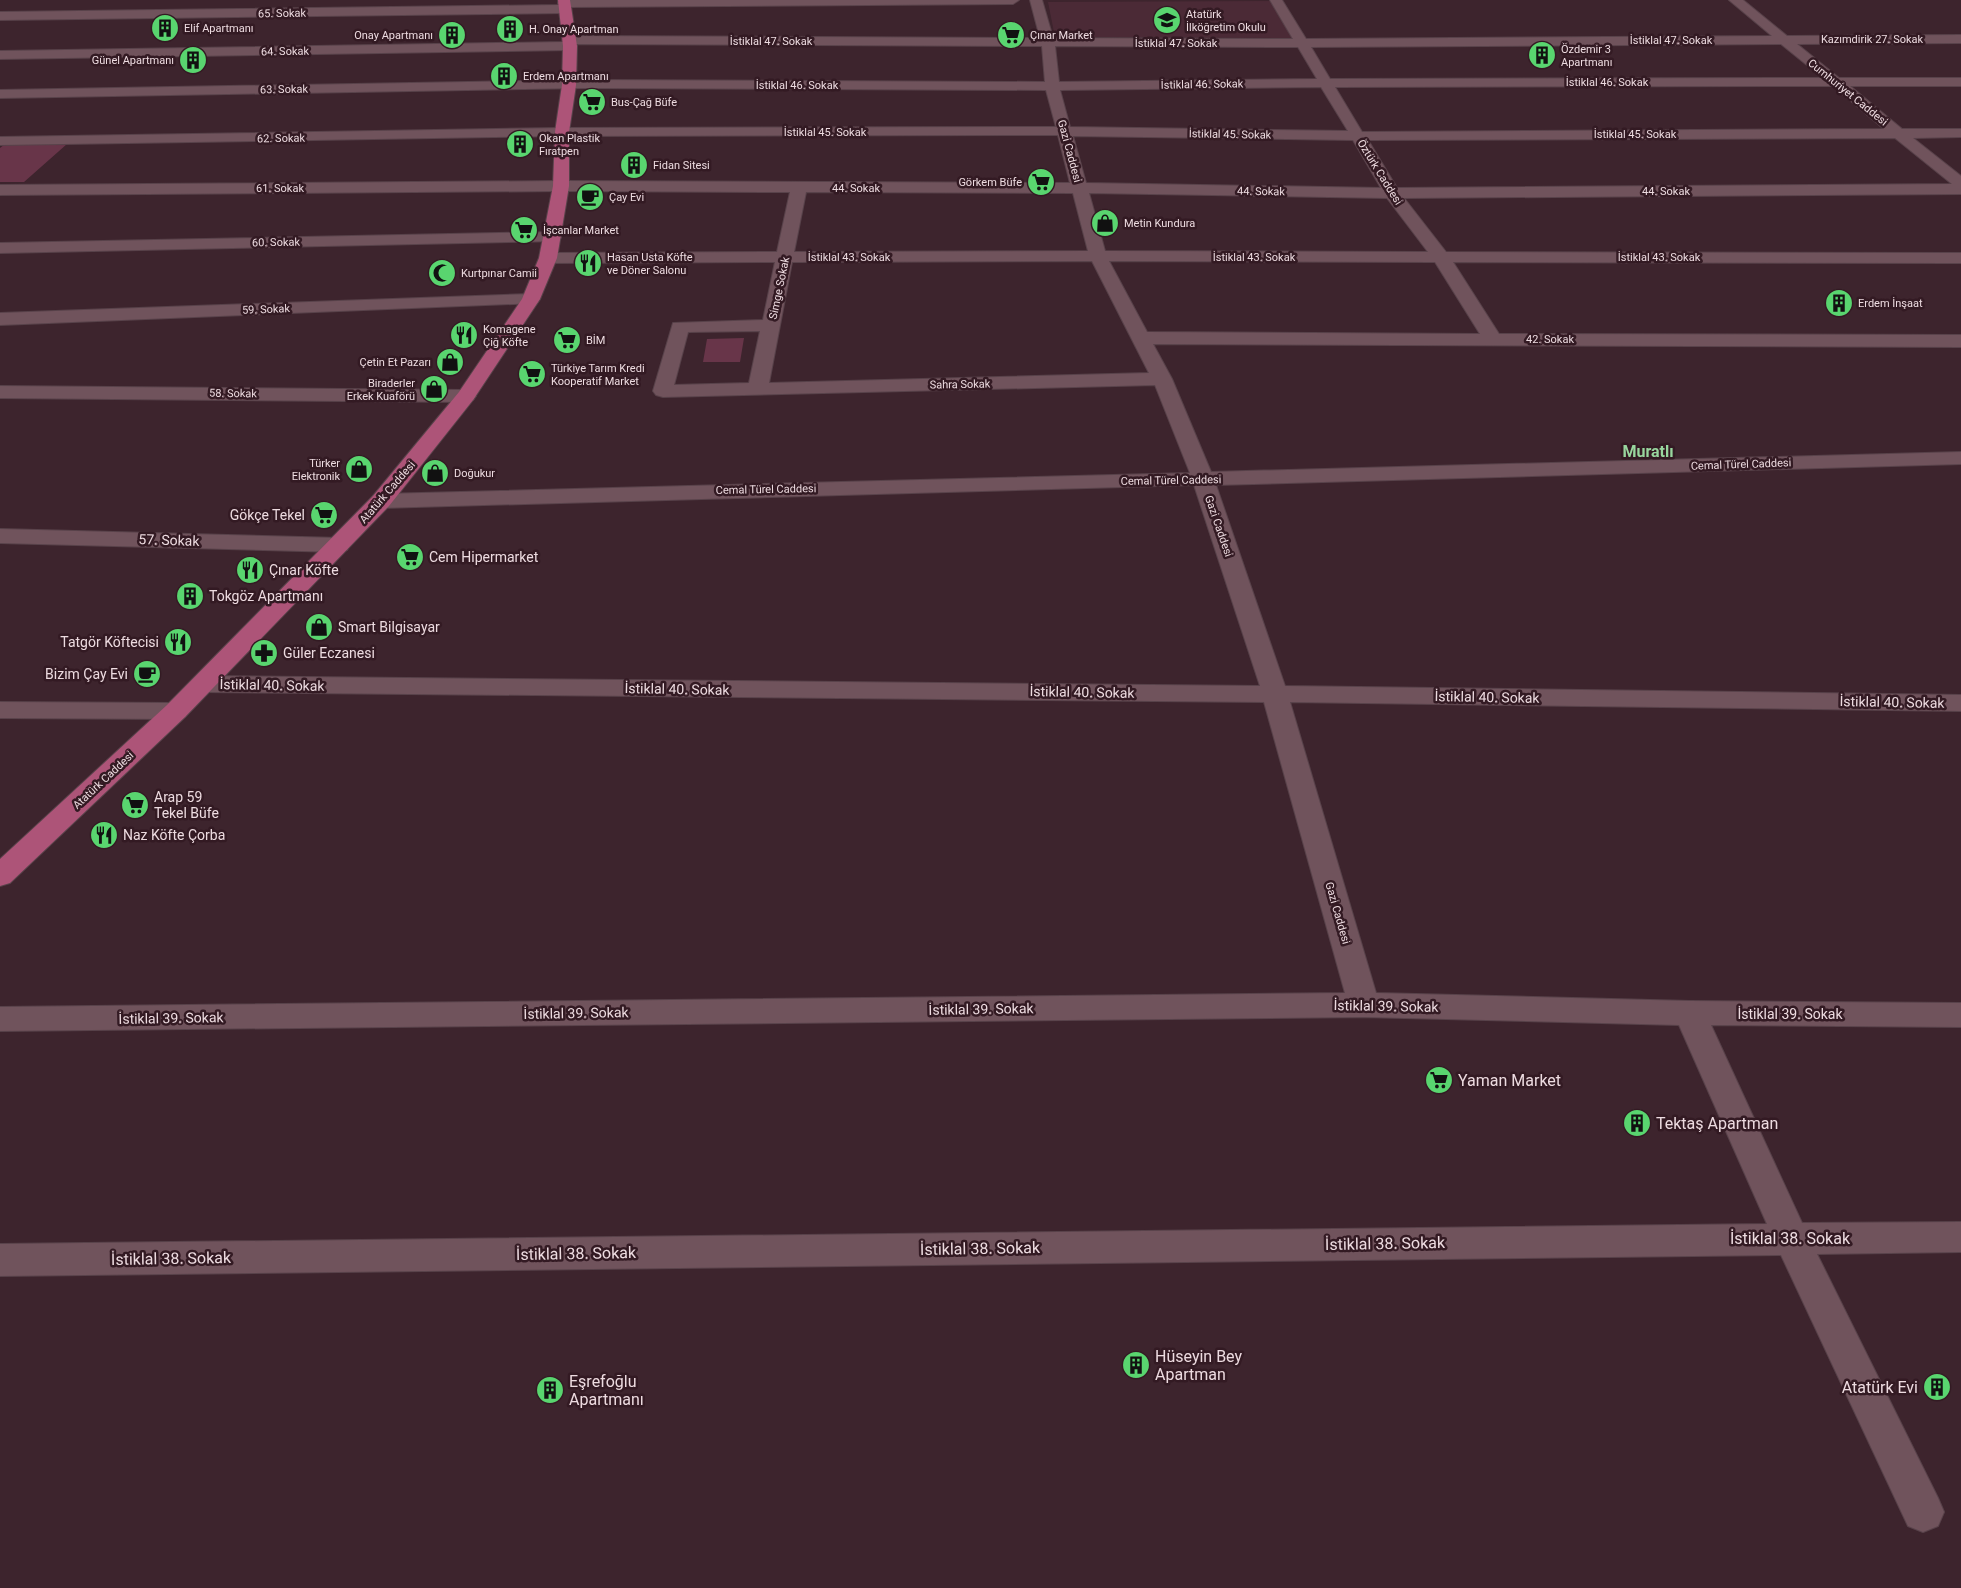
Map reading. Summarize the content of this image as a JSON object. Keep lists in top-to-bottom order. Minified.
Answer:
{"streets":{"main road":["Atatürk Caddesi"],"street":["65. Sokak","Kazımdirik 27. Sokak","İstiklal 47. Sokak","64. Sokak","İstiklal 46. Sokak","63. Sokak","Cumhuriyet Caddesi","İstiklal 45. Sokak","62. Sokak","Gazi Caddesi","Öztürk Caddesi","61. Sokak","44. Sokak","60. Sokak","İstiklal 43. Sokak","Simge Sokak","59. Sokak","42. Sokak","Sahra Sokak","58. Sokak","Cemal Türel Caddesi","57. Sokak","İstiklal 40. Sokak","İstiklal 39. Sokak","İstiklal 38. Sokak"]},"crossings":[["65. Sokak","Atatürk Caddesi"],["Kazımdirik 27. Sokak","İstiklal 47. Sokak"],["Kazımdirik 27. Sokak","Cumhuriyet Caddesi"],["İstiklal 47. Sokak","64. Sokak"],["İstiklal 47. Sokak","Cumhuriyet Caddesi"],["İstiklal 47. Sokak","Gazi Caddesi"],["İstiklal 47. Sokak","Öztürk Caddesi"],["İstiklal 47. Sokak","Atatürk Caddesi"],["64. Sokak","Atatürk Caddesi"],["İstiklal 46. Sokak","63. Sokak"],["İstiklal 46. Sokak","Cumhuriyet Caddesi"],["İstiklal 46. Sokak","Gazi Caddesi"],["İstiklal 46. Sokak","Öztürk Caddesi"],["İstiklal 46. Sokak","Atatürk Caddesi"],["63. Sokak","Atatürk Caddesi"],["Cumhuriyet Caddesi","İstiklal 45. Sokak"],["İstiklal 45. Sokak","62. Sokak"],["İstiklal 45. Sokak","Gazi Caddesi"],["İstiklal 45. Sokak","Öztürk Caddesi"],["İstiklal 45. Sokak","Atatürk Caddesi"],["62. Sokak","Atatürk Caddesi"],["Gazi Caddesi","44. Sokak"],["Gazi Caddesi","İstiklal 43. Sokak"],["Gazi Caddesi","42. Sokak"],["Gazi Caddesi","Sahra Sokak"],["Gazi Caddesi","Cemal Türel Caddesi"],["Gazi Caddesi","İstiklal 40. Sokak"],["Gazi Caddesi","İstiklal 39. Sokak"],["Öztürk Caddesi","44. Sokak"],["Öztürk Caddesi","İstiklal 43. Sokak"],["Öztürk Caddesi","42. Sokak"],["61. Sokak","44. Sokak"],["61. Sokak","Atatürk Caddesi"],["44. Sokak","Simge Sokak"],["44. Sokak","Atatürk Caddesi"],["60. Sokak","Atatürk Caddesi"],["İstiklal 43. Sokak","Simge Sokak"],["İstiklal 43. Sokak","Atatürk Caddesi"],["Simge Sokak","Sahra Sokak"],["59. Sokak","Atatürk Caddesi"],["58. Sokak","Atatürk Caddesi"],["Cemal Türel Caddesi","Atatürk Caddesi"],["Atatürk Caddesi","57. Sokak"],["Atatürk Caddesi","İstiklal 40. Sokak"]],"districts":["Muratlı"],"places":{"school or university":["Atatürk İlköğretim Okulu"],"building":["Elif Apartmanı","H. Onay Apartman","Onay Apartmanı","Özdemir 3 Apartmanı","Günel Apartmanı","Erdem Apartmanı","Okan Plastik Fıratpen","Fidan Sitesi","Erdem İnşaat","Tokgöz Apartmanı","Tektaş Apartman","Hüseyin Bey Apartman","Atatürk Evi","Eşrefoğlu Apartmanı"],"supermarket":["Çınar Market","Bus-Çağ Büfe","Görkem Büfe","İşcanlar Market","BİM","Türkiye Tarım Kredi Kooperatif Market","Gökçe Tekel","Cem Hipermarket","Arap 59 Tekel Büfe","Yaman Market"],"cafe":["Çay Evi","Bizim Çay Evi"],"shop":["Metin Kundura","Çetin Et Pazarı","Biraderler Erkek Kuaförü","Türker Elektronik","Doğukur","Smart Bilgisayar"],"restaurant":["Hasan Usta Köfte ve Döner Salonu","Komagene Çiğ Köfte","Çınar Köfte","Tatgör Köftecisi","Naz Köfte Çorba"],"mosque":["Kurtpınar Camii"],"pharmacy":["Güler Eczanesi"]}}
